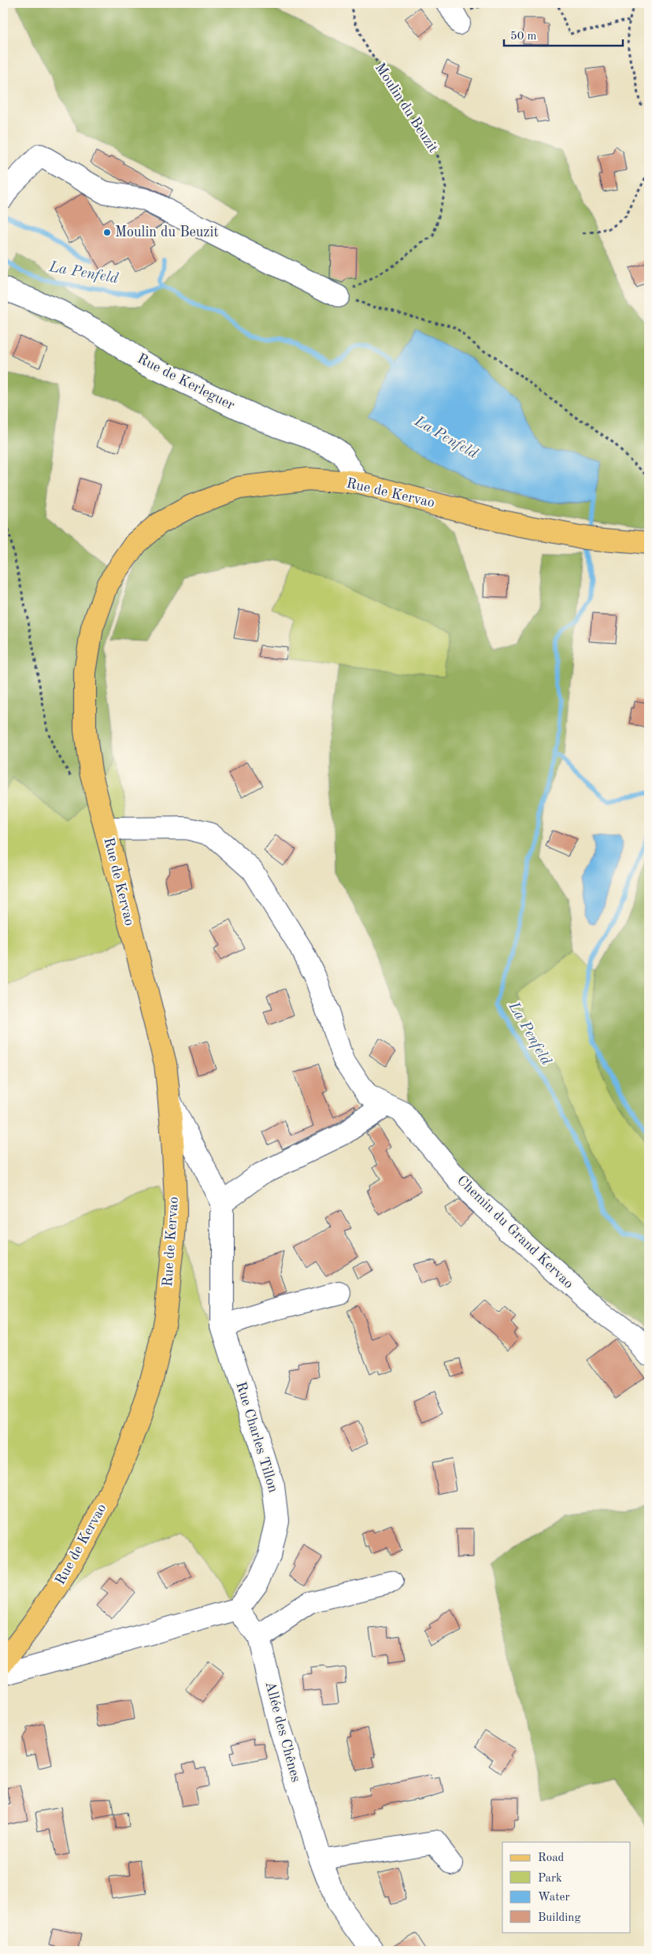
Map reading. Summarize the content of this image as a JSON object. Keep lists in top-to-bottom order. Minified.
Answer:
{"streets":{"main road":["Rue de Kervao"],"street":["Rue de Kerleguer","Chemin du Grand Kervao","Rue Charles Tillon","Allée des Chênes"],"path":["Moulin du Beuzit"]},"crossings":[["Rue de Kerleguer","Rue de Kervao"],["Rue de Kervao","Chemin du Grand Kervao"],["Rue Charles Tillon","Allée des Chênes"]],"water":["La Penfeld"],"places":["Moulin du Beuzit"],"legend":["Road","Park","Water","Building"],"scale_bar":"50 m"}
